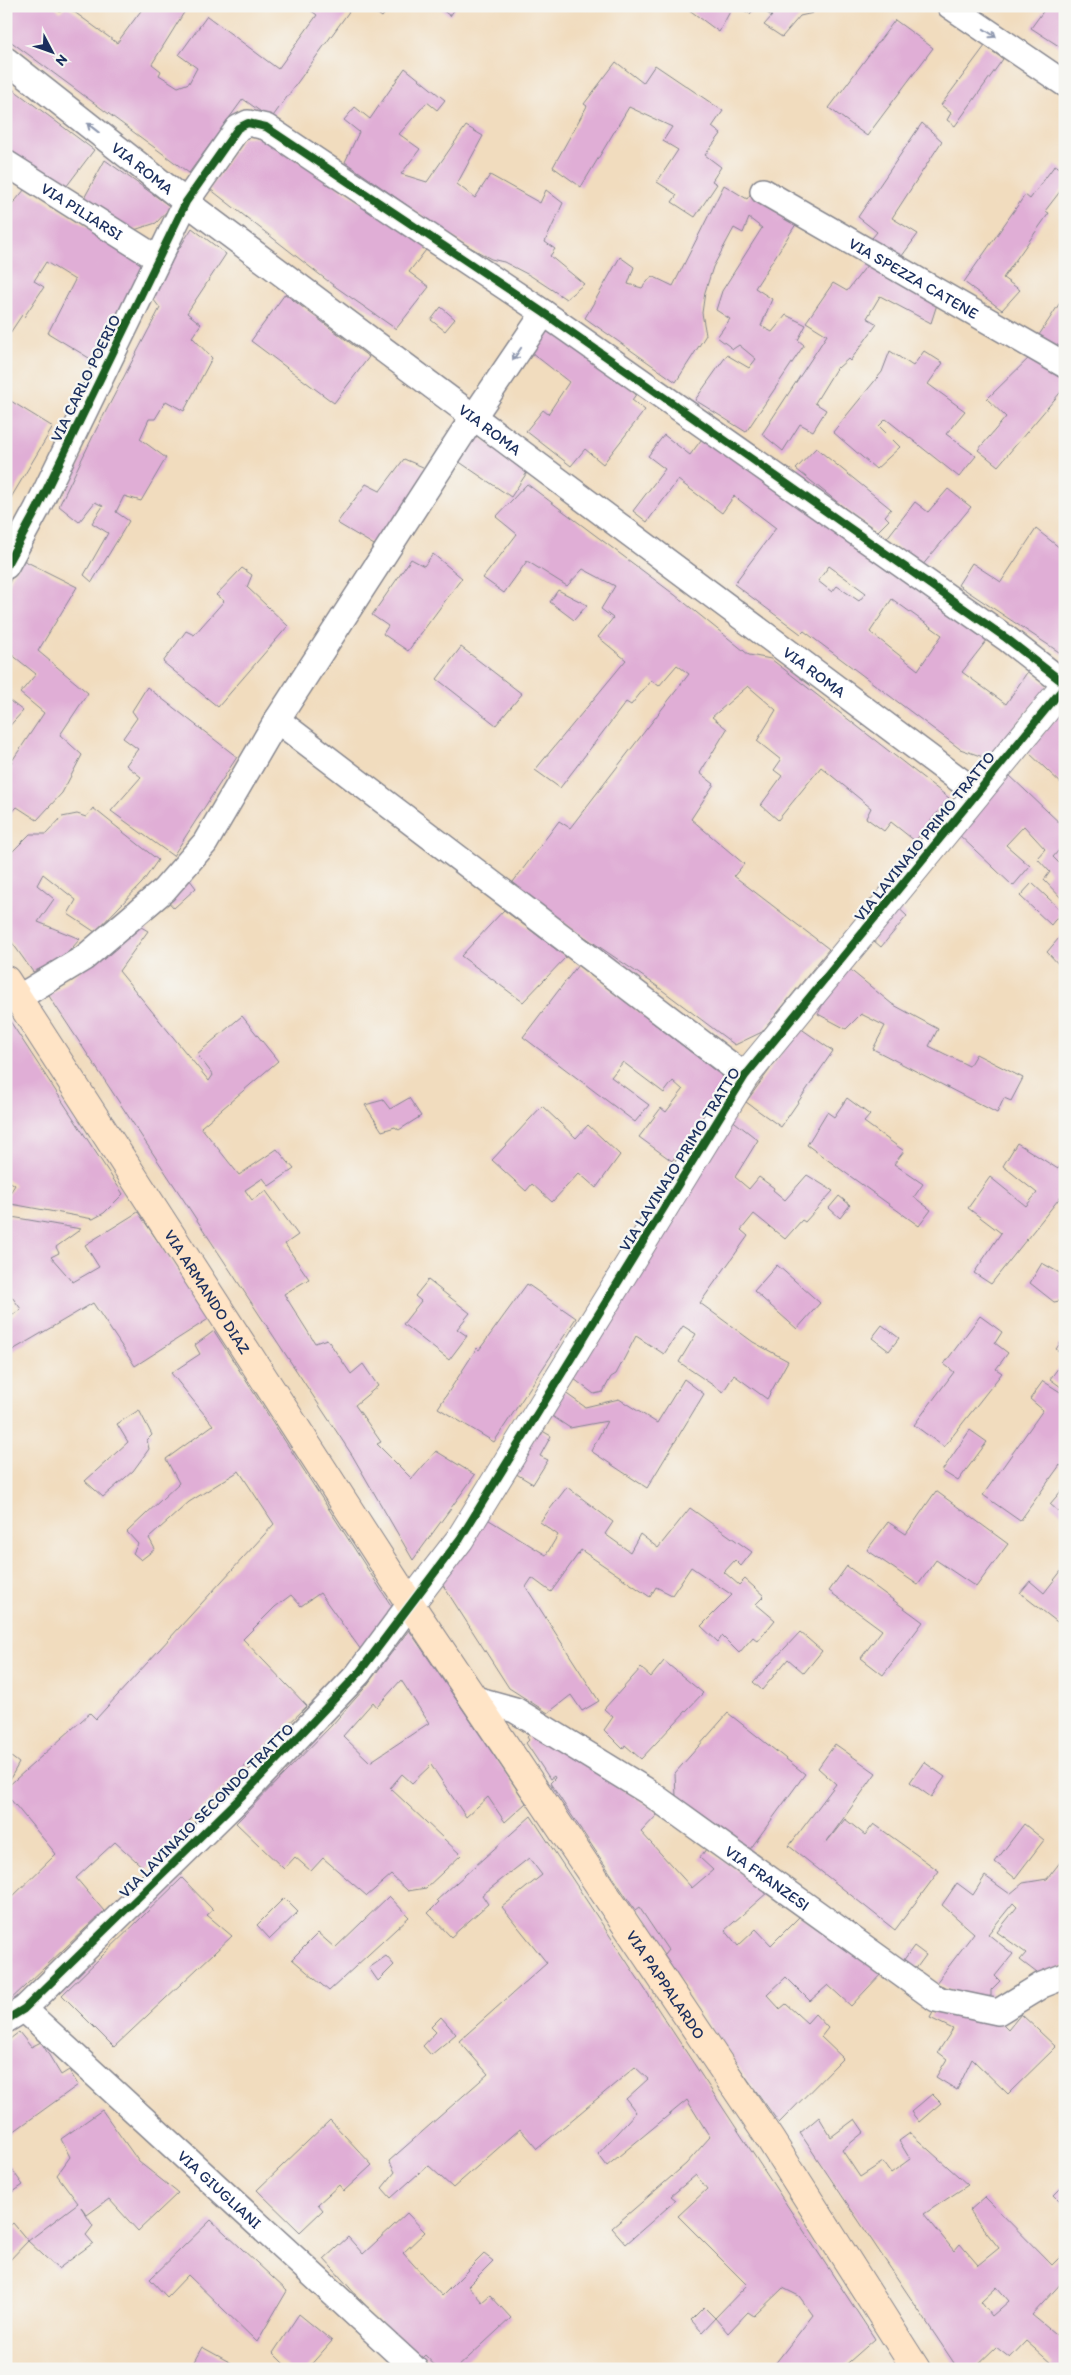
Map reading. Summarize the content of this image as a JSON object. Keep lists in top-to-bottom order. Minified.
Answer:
{"streets":{"main road":["VIA ARMANDO DIAZ","VIA PAPPALARDO"],"street":["VIA ROMA","VIA PILIARSI","VIA SPEZZA CATENE","VIA CARLO POERIO","VIA LAVINAIO PRIMO TRATTO","VIA LAVINAIO SECONDO TRATTO","VIA FRANZESI","VIA GIUGLIANI"]},"crossings":[["VIA ROMA","VIA CARLO POERIO"],["VIA ROMA","VIA LAVINAIO PRIMO TRATTO"],["VIA PILIARSI","VIA CARLO POERIO"],["VIA CARLO POERIO","VIA LAVINAIO PRIMO TRATTO"],["VIA LAVINAIO PRIMO TRATTO","VIA ARMANDO DIAZ"],["VIA LAVINAIO PRIMO TRATTO","VIA LAVINAIO SECONDO TRATTO"],["VIA LAVINAIO PRIMO TRATTO","VIA PAPPALARDO"],["VIA ARMANDO DIAZ","VIA LAVINAIO SECONDO TRATTO"],["VIA ARMANDO DIAZ","VIA PAPPALARDO"],["VIA LAVINAIO SECONDO TRATTO","VIA PAPPALARDO"],["VIA LAVINAIO SECONDO TRATTO","VIA GIUGLIANI"],["VIA FRANZESI","VIA PAPPALARDO"]],"north":"bottom right"}
